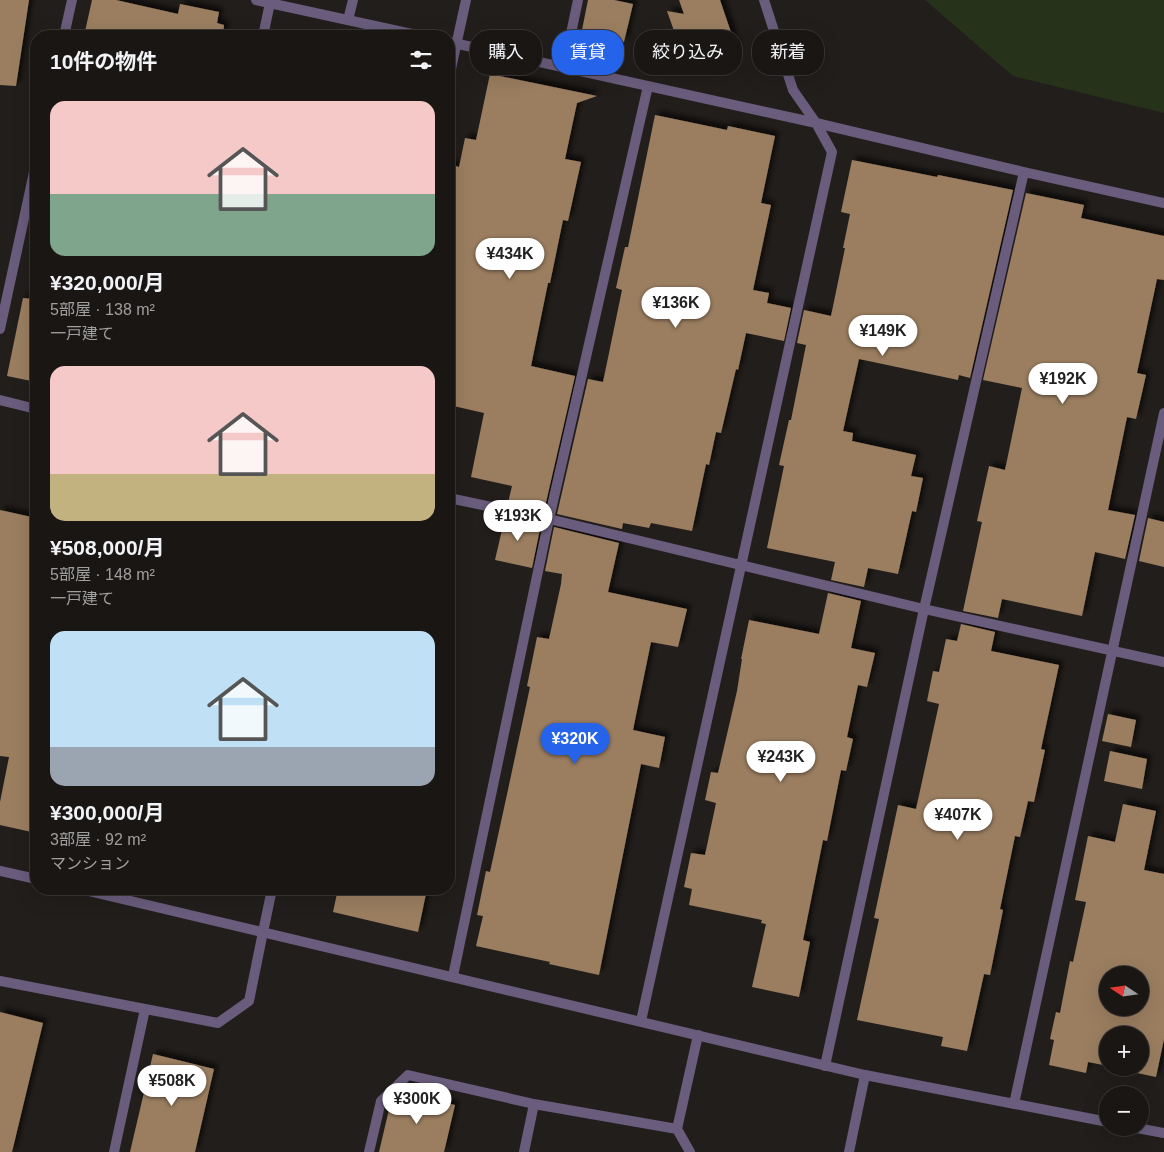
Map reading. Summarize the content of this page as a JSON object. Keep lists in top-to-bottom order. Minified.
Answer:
{"north":"left","page":{"chip":["購入","賃貸","絞り込み","新着"],"heading":"10件の物件","list":[{"name":"¥320,000/月","note":"5部屋 · 138 m² · 一戸建て"},{"name":"¥508,000/月","note":"5部屋 · 148 m² · 一戸建て"},{"name":"¥300,000/月","note":"3部屋 · 92 m² · マンション"}],"price":["¥434K","¥136K","¥149K","¥192K","¥193K","¥320K","¥243K","¥407K","¥508K","¥300K"],"map_buttons":["+","−"]}}
